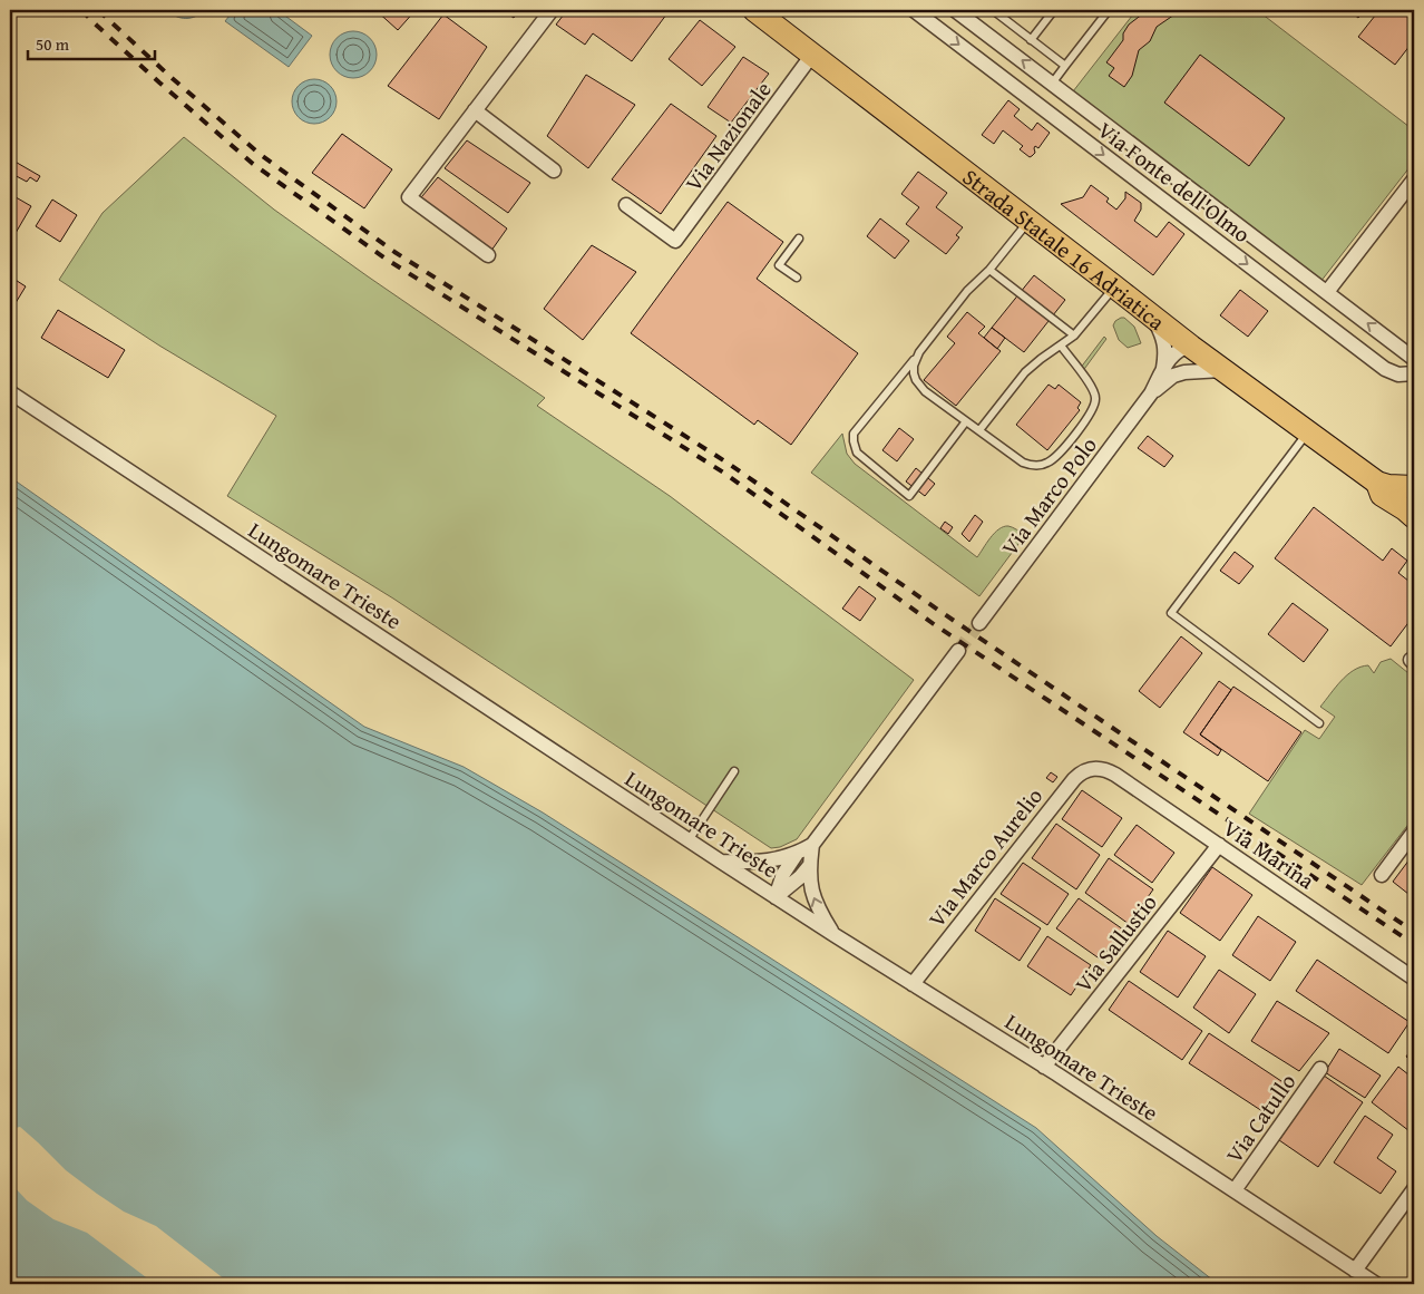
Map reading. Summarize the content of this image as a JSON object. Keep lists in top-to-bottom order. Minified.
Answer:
{"streets":{"main road":["Strada Statale 16 Adriatica"],"street":["Via Nazionale","Via Fonte dell'Olmo","Via Marco Polo","Lungomare Trieste","Via Marina","Via Marco Aurelio","Via Sallustio","Via Catullo"]},"crossings":[["Via Nazionale","Strada Statale 16 Adriatica"],["Strada Statale 16 Adriatica","Via Marco Polo"],["Lungomare Trieste","Via Marco Aurelio"],["Lungomare Trieste","Via Sallustio"],["Lungomare Trieste","Via Catullo"],["Via Marina","Via Marco Aurelio"],["Via Marina","Via Sallustio"]],"scale_bar":"50 m"}
